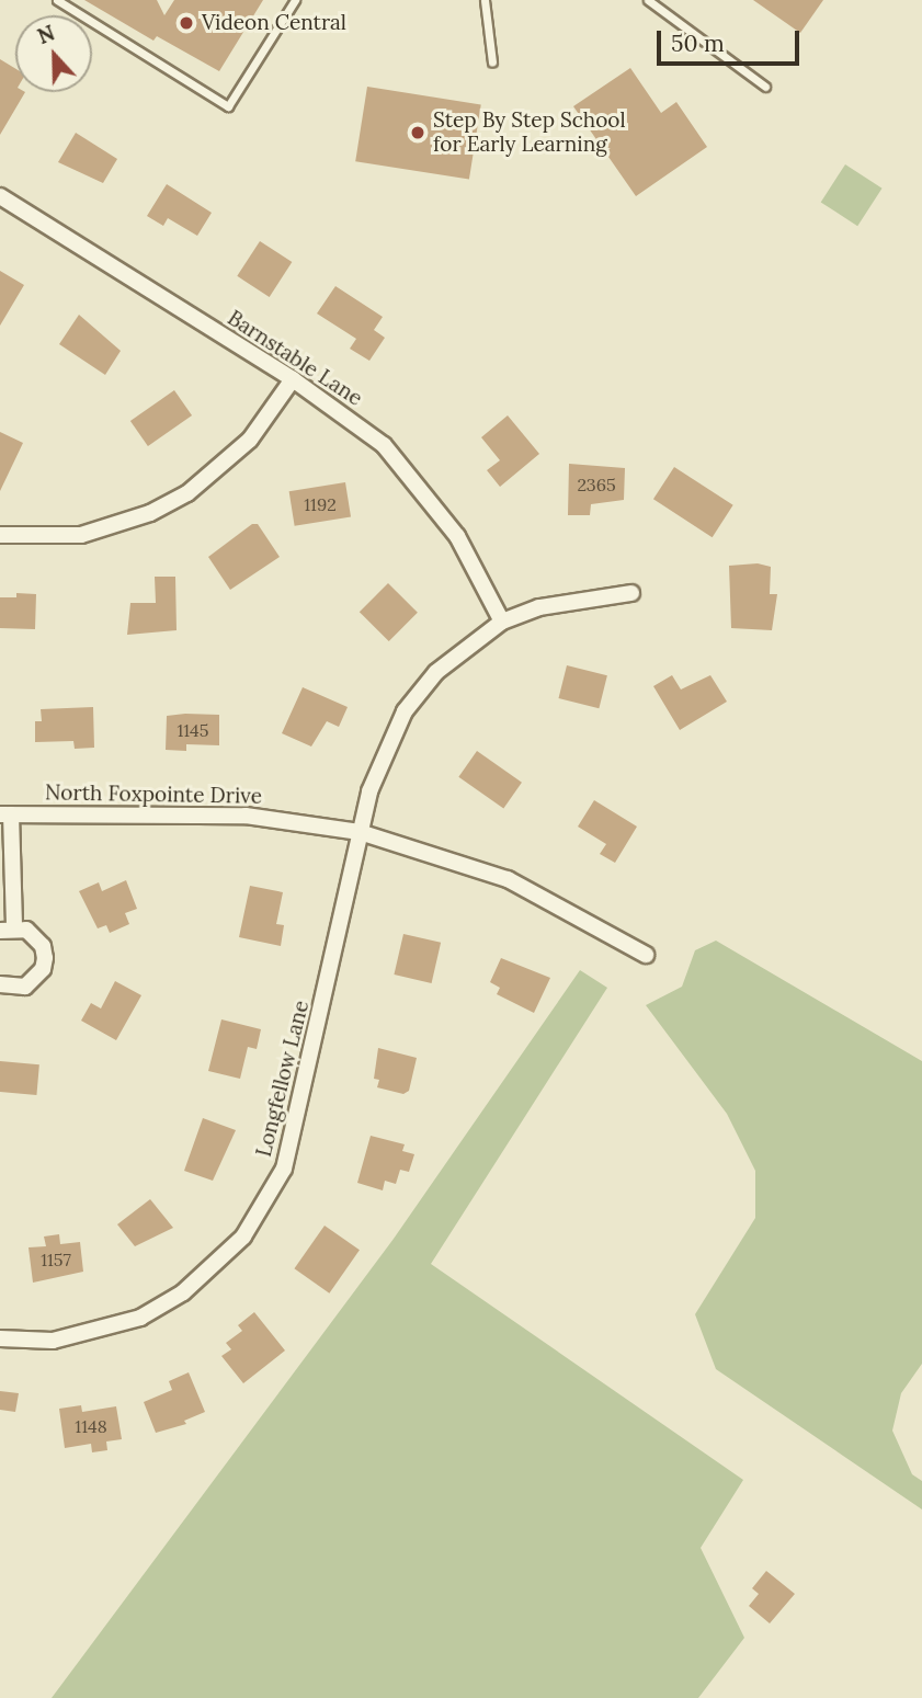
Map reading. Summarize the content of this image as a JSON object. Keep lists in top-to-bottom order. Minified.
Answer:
{"streets":{"street":["Barnstable Lane","North Foxpointe Drive","Longfellow Lane"]},"crossings":[["Barnstable Lane","Longfellow Lane"],["North Foxpointe Drive","Longfellow Lane"]],"places":["Videon Central","Step By Step School for Early Learning"],"house_numbers":["2365","1192","1145","1157","1148"],"scale_bar":"50 m","north":"top"}
